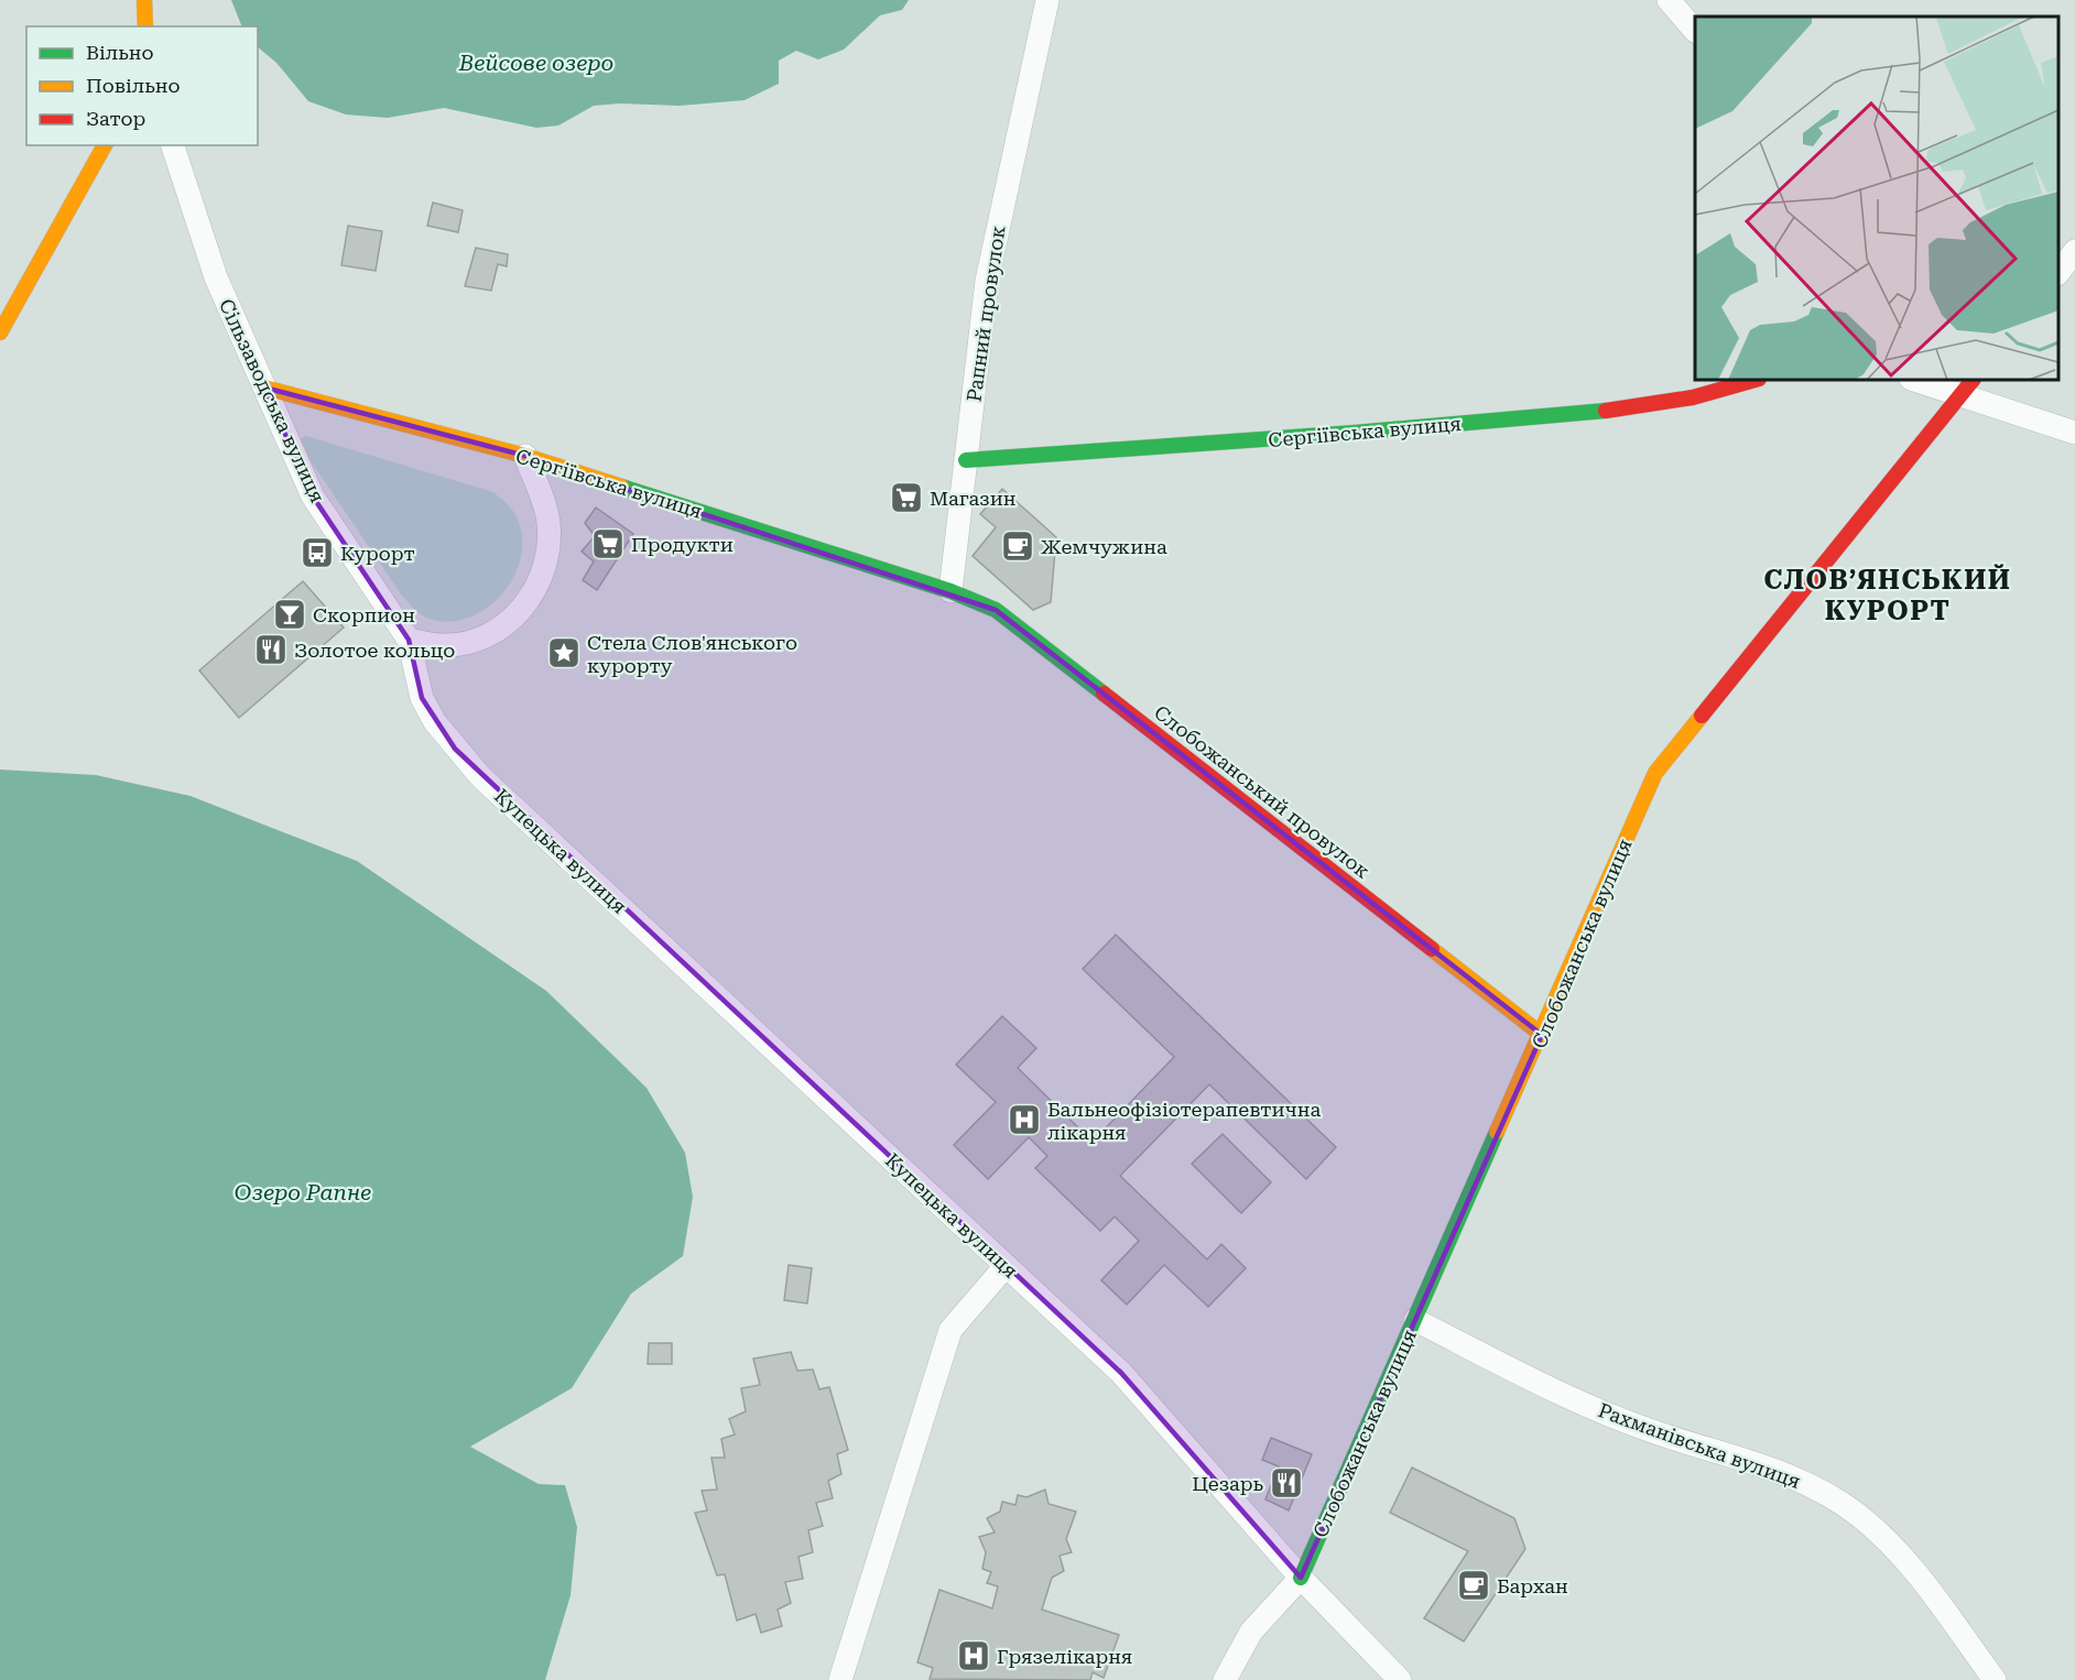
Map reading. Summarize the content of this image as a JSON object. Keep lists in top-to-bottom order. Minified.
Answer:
{"streets":{"street":["Рапний провулок","Сільзаводська вулиця","Сергіївська вулиця","Слобожанський провулок","Купецька вулиця","Слобожанська вулиця","Рахманівська вулиця"]},"crossings":[["Рапний провулок","Сергіївська вулиця"],["Рапний провулок","Слобожанський провулок"],["Сільзаводська вулиця","Сергіївська вулиця"],["Сільзаводська вулиця","Купецька вулиця"],["Сергіївська вулиця","Слобожанський провулок"],["Слобожанський провулок","Слобожанська вулиця"],["Купецька вулиця","Слобожанська вулиця"],["Слобожанська вулиця","Рахманівська вулиця"]],"districts":["СЛОВ’ЯНСЬКИЙ КУРОРТ"],"water":["Вейсове озеро","Озеро Рапне"],"places":{"supermarket":["Магазин","Продукти"],"cafe":["Жемчужина","Бархан"],"bus stop":["Курорт"],"bar":["Скорпион"],"restaurant":["Золотое кольцо","Цезарь"],"place":["Стела Слов'янського курорту"],"hospital":["Бальнеофізіотерапевтична лікарня","Грязелікарня"]},"legend":["Вільно","Повільно","Затор"]}
